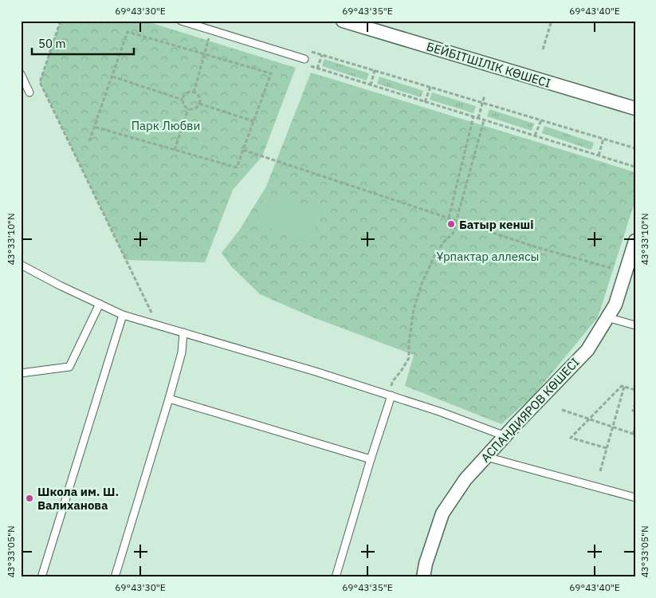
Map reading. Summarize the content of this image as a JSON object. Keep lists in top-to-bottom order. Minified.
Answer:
{"streets":{"street":["БЕЙБІТШІЛІК КӨШЕСІ","АСПАНДИЯРОВ КӨШЕСІ"]},"parks":["Парк Любви","Ұрпактар аллеясы"],"places":["Батыр кенші","Школа им. Ш. Валиханова"],"scale_bar":"50 m","coordinates":["69°43'30\"E","69°43'35\"E","69°43'40\"E","43°33'10\"N","43°33'05\"N"]}
